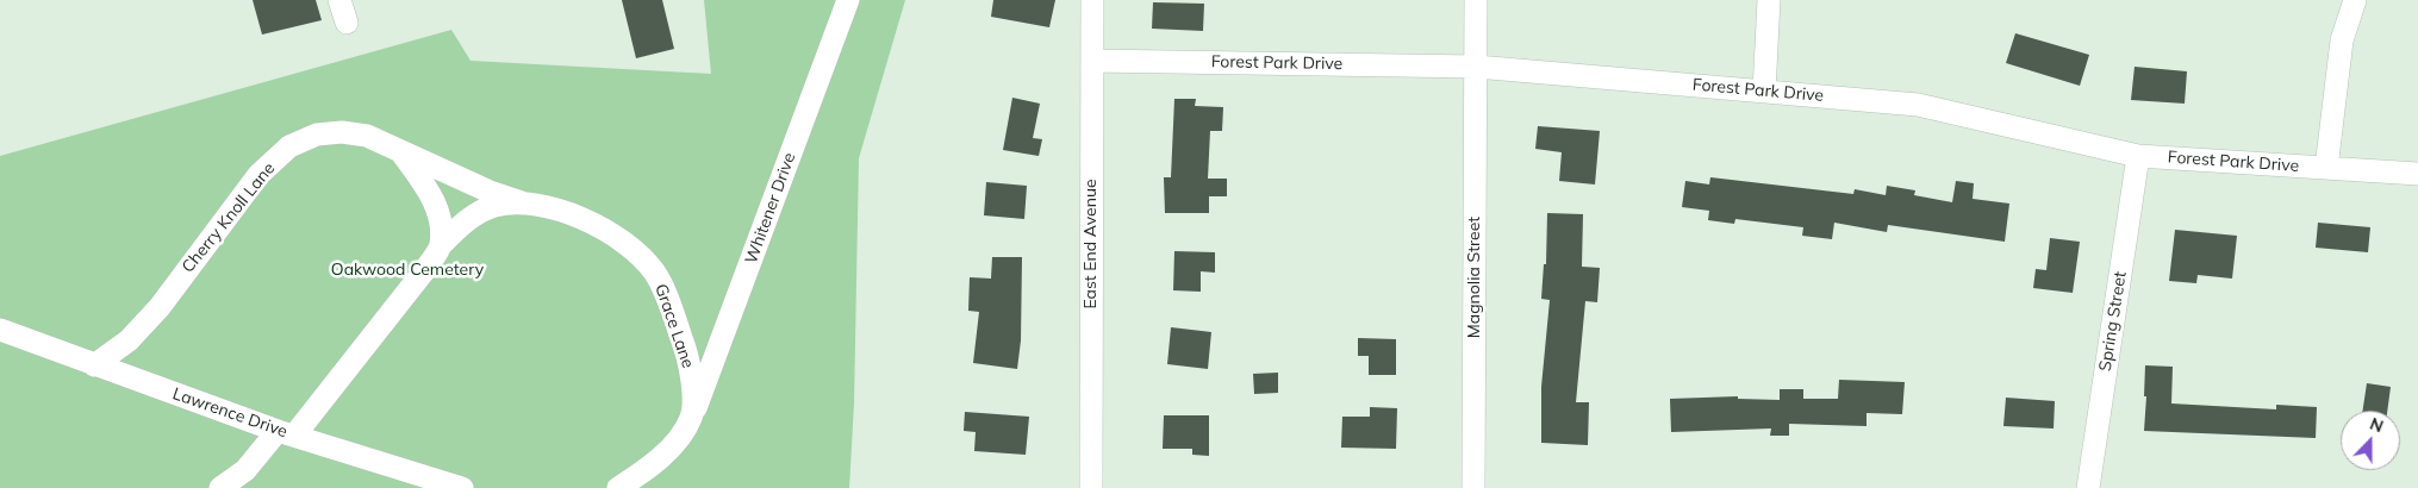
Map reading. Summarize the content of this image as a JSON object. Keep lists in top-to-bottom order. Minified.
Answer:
{"streets":{"street":["Forest Park Drive","Whitener Drive","Cherry Knoll Lane","East End Avenue","Magnolia Street","Spring Street","Grace Lane","Lawrence Drive"]},"crossings":[["Forest Park Drive","East End Avenue"],["Forest Park Drive","Magnolia Street"],["Forest Park Drive","Spring Street"],["Whitener Drive","Grace Lane"],["Cherry Knoll Lane","Grace Lane"],["Cherry Knoll Lane","Lawrence Drive"],["Grace Lane","Lawrence Drive"]],"parks":["Oakwood Cemetery"],"north":"top"}
